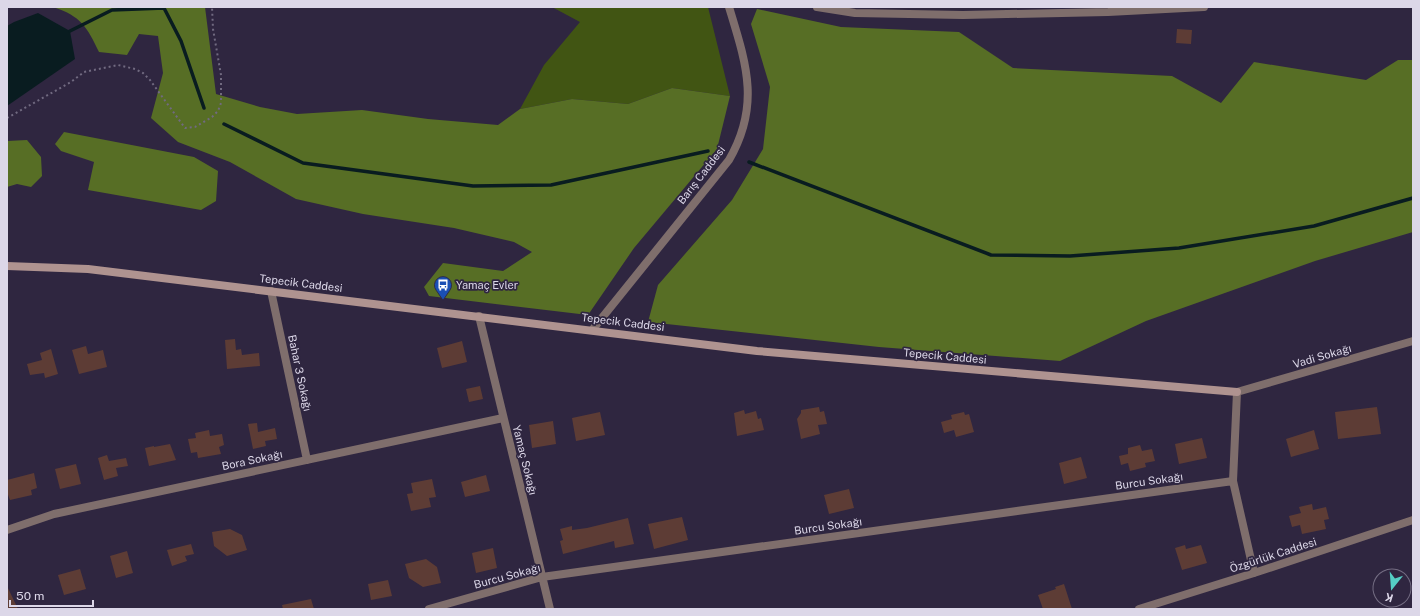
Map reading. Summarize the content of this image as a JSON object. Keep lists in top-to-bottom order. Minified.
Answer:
{"streets":{"street":["Barış Caddesi","Tepecik Caddesi","Vadi Sokağı","Bahar 3 Sokağı","Bora Sokağı","Yamaç Sokağı","Burcu Sokağı","Özgürlük Caddesi"]},"crossings":[["Barış Caddesi","Tepecik Caddesi"],["Tepecik Caddesi","Vadi Sokağı"],["Tepecik Caddesi","Bahar 3 Sokağı"],["Tepecik Caddesi","Yamaç Sokağı"],["Bahar 3 Sokağı","Bora Sokağı"],["Bora Sokağı","Yamaç Sokağı"],["Yamaç Sokağı","Burcu Sokağı"]],"places":{"bus stop":["Yamaç Evler"]},"scale_bar":"50 m","north":"bottom"}
